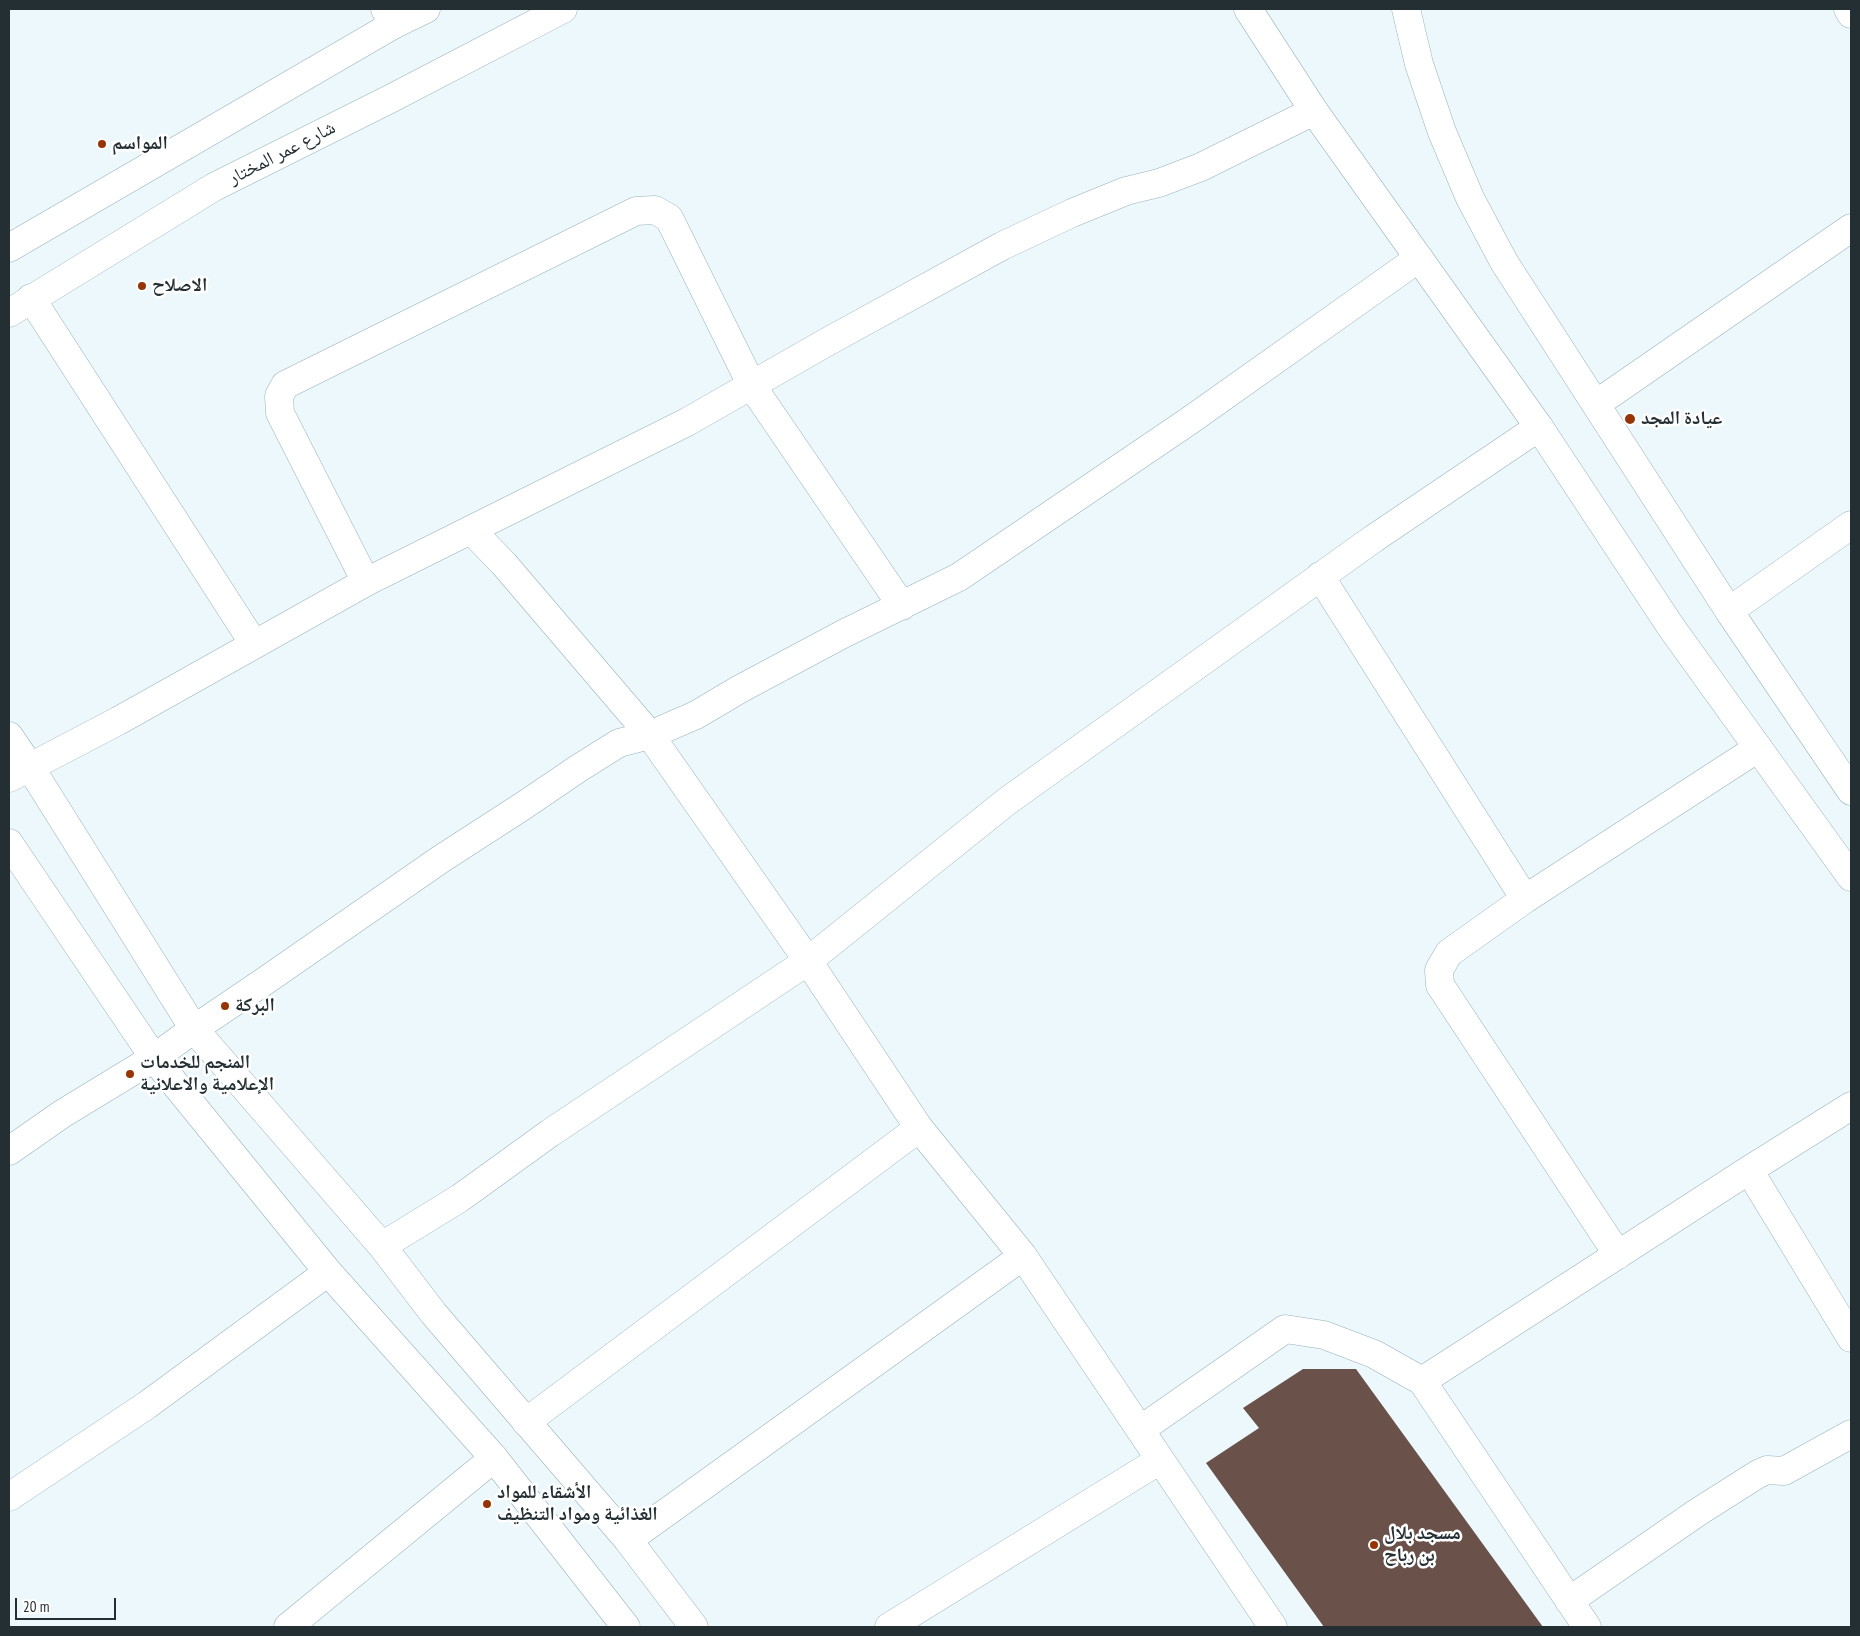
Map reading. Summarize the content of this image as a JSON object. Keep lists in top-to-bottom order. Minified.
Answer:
{"streets":{"street":["شارع عمر المختار"]},"places":["المواسم","الاصلاح","عيادة المجد","البركة","المنجم للخدمات الإعلامية والاعلانية","الأشقاء للمواد الغذائية ومواد التنظيف","مسجد بلال بن رباح"],"scale_bar":"20 m"}
